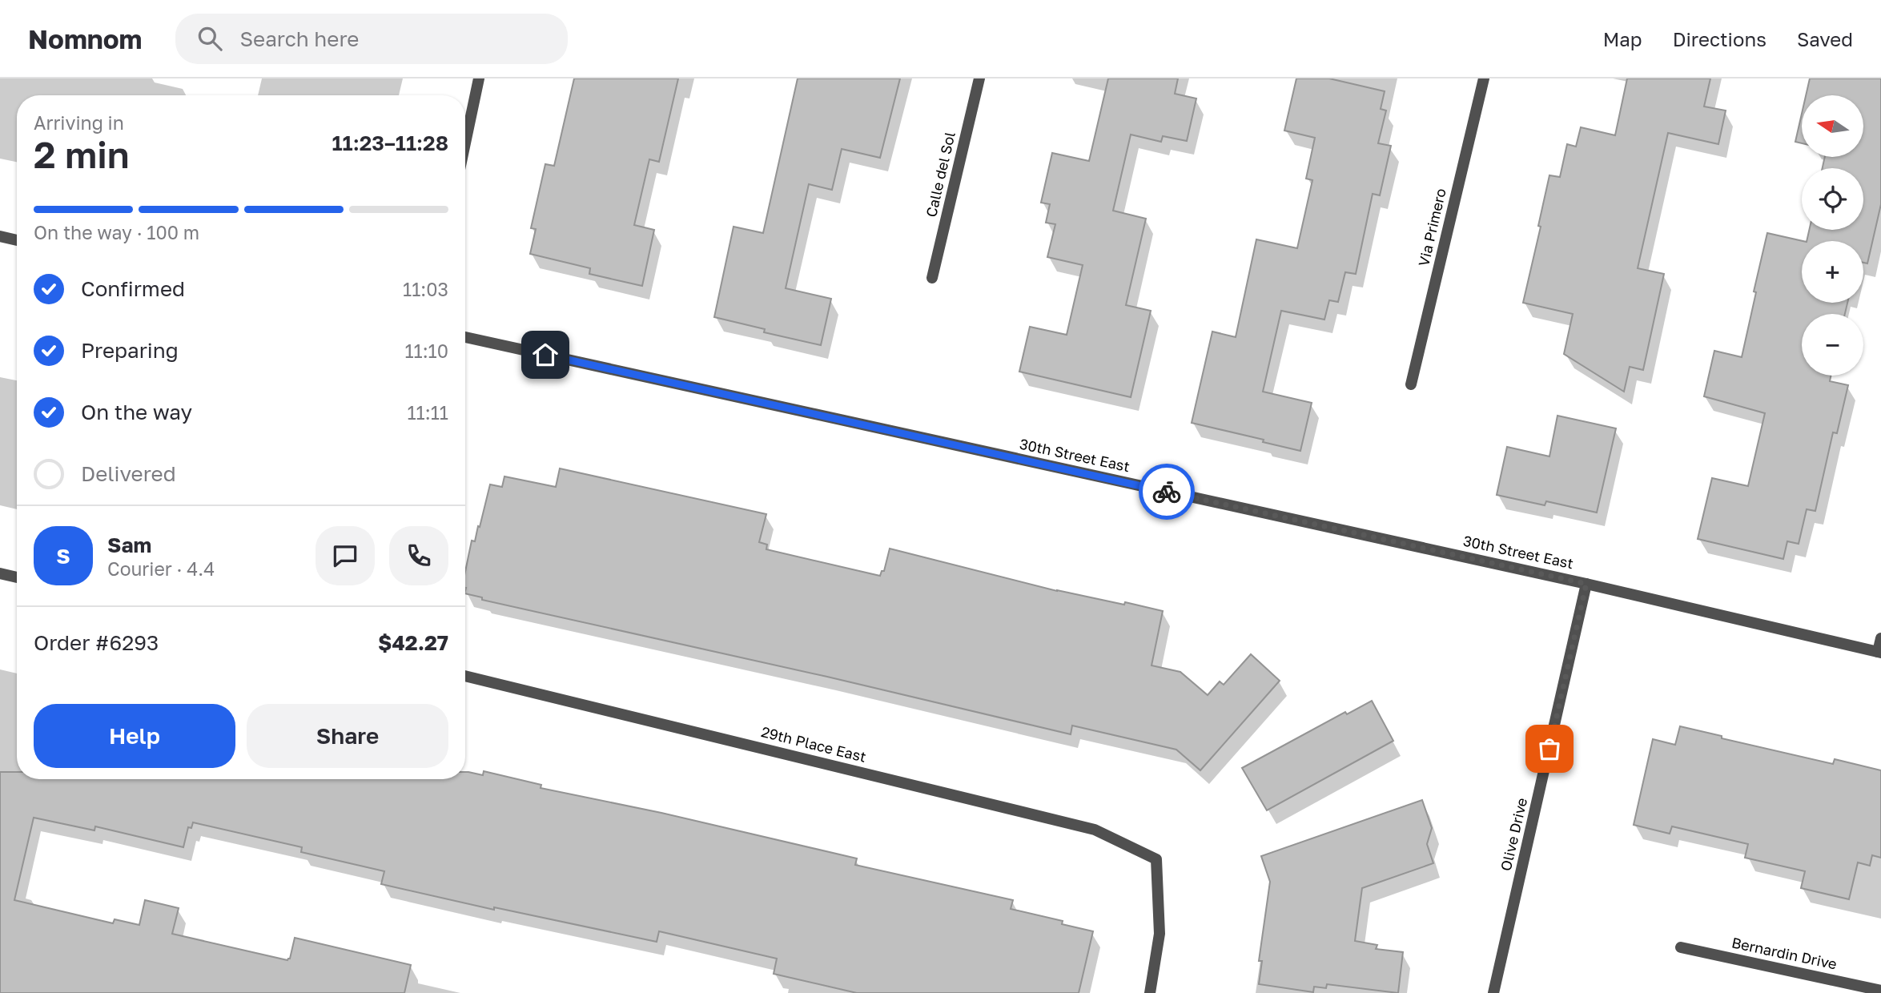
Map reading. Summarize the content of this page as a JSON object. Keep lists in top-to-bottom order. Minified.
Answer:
{"streets":{"street":["Calle del Sol","Via Primero","30th Street East","29th Place East","Olive Drive","Bernardin Drive"]},"crossings":[["30th Street East","Olive Drive"]],"north":"left","page":{"header":"Nomnom","search":"Search here","nav":["Map","Directions","Saved"],"map_buttons":["+","−"],"heading":["2 min","Arriving in","11:23–11:28"],"panel":["Sam","Courier · 4.4","Order #6293","$42.27"],"bar":"On the way · 100 m","list":[["Confirmed","11:03"],["Preparing","11:10"],["On the way","11:11"],"Delivered"],"round":"S","buttons":["Help","Share"]}}
